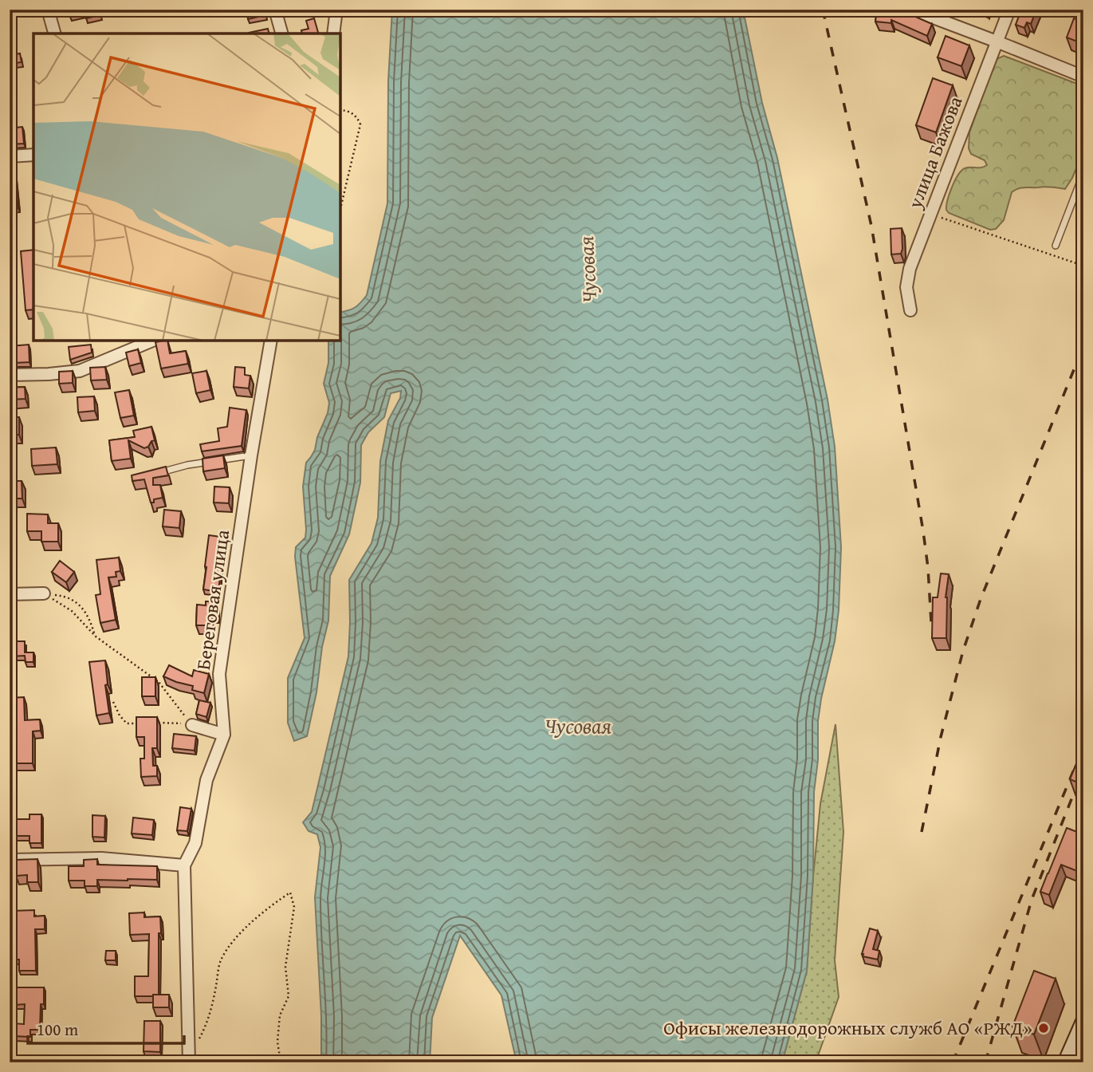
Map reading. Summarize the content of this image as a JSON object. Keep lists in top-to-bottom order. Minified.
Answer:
{"streets":{"street":["улица Бажова","Береговая улица"]},"water":["Чусовая"],"places":["Офисы железнодорожных служб АО «РЖД»"],"scale_bar":"100 m"}
